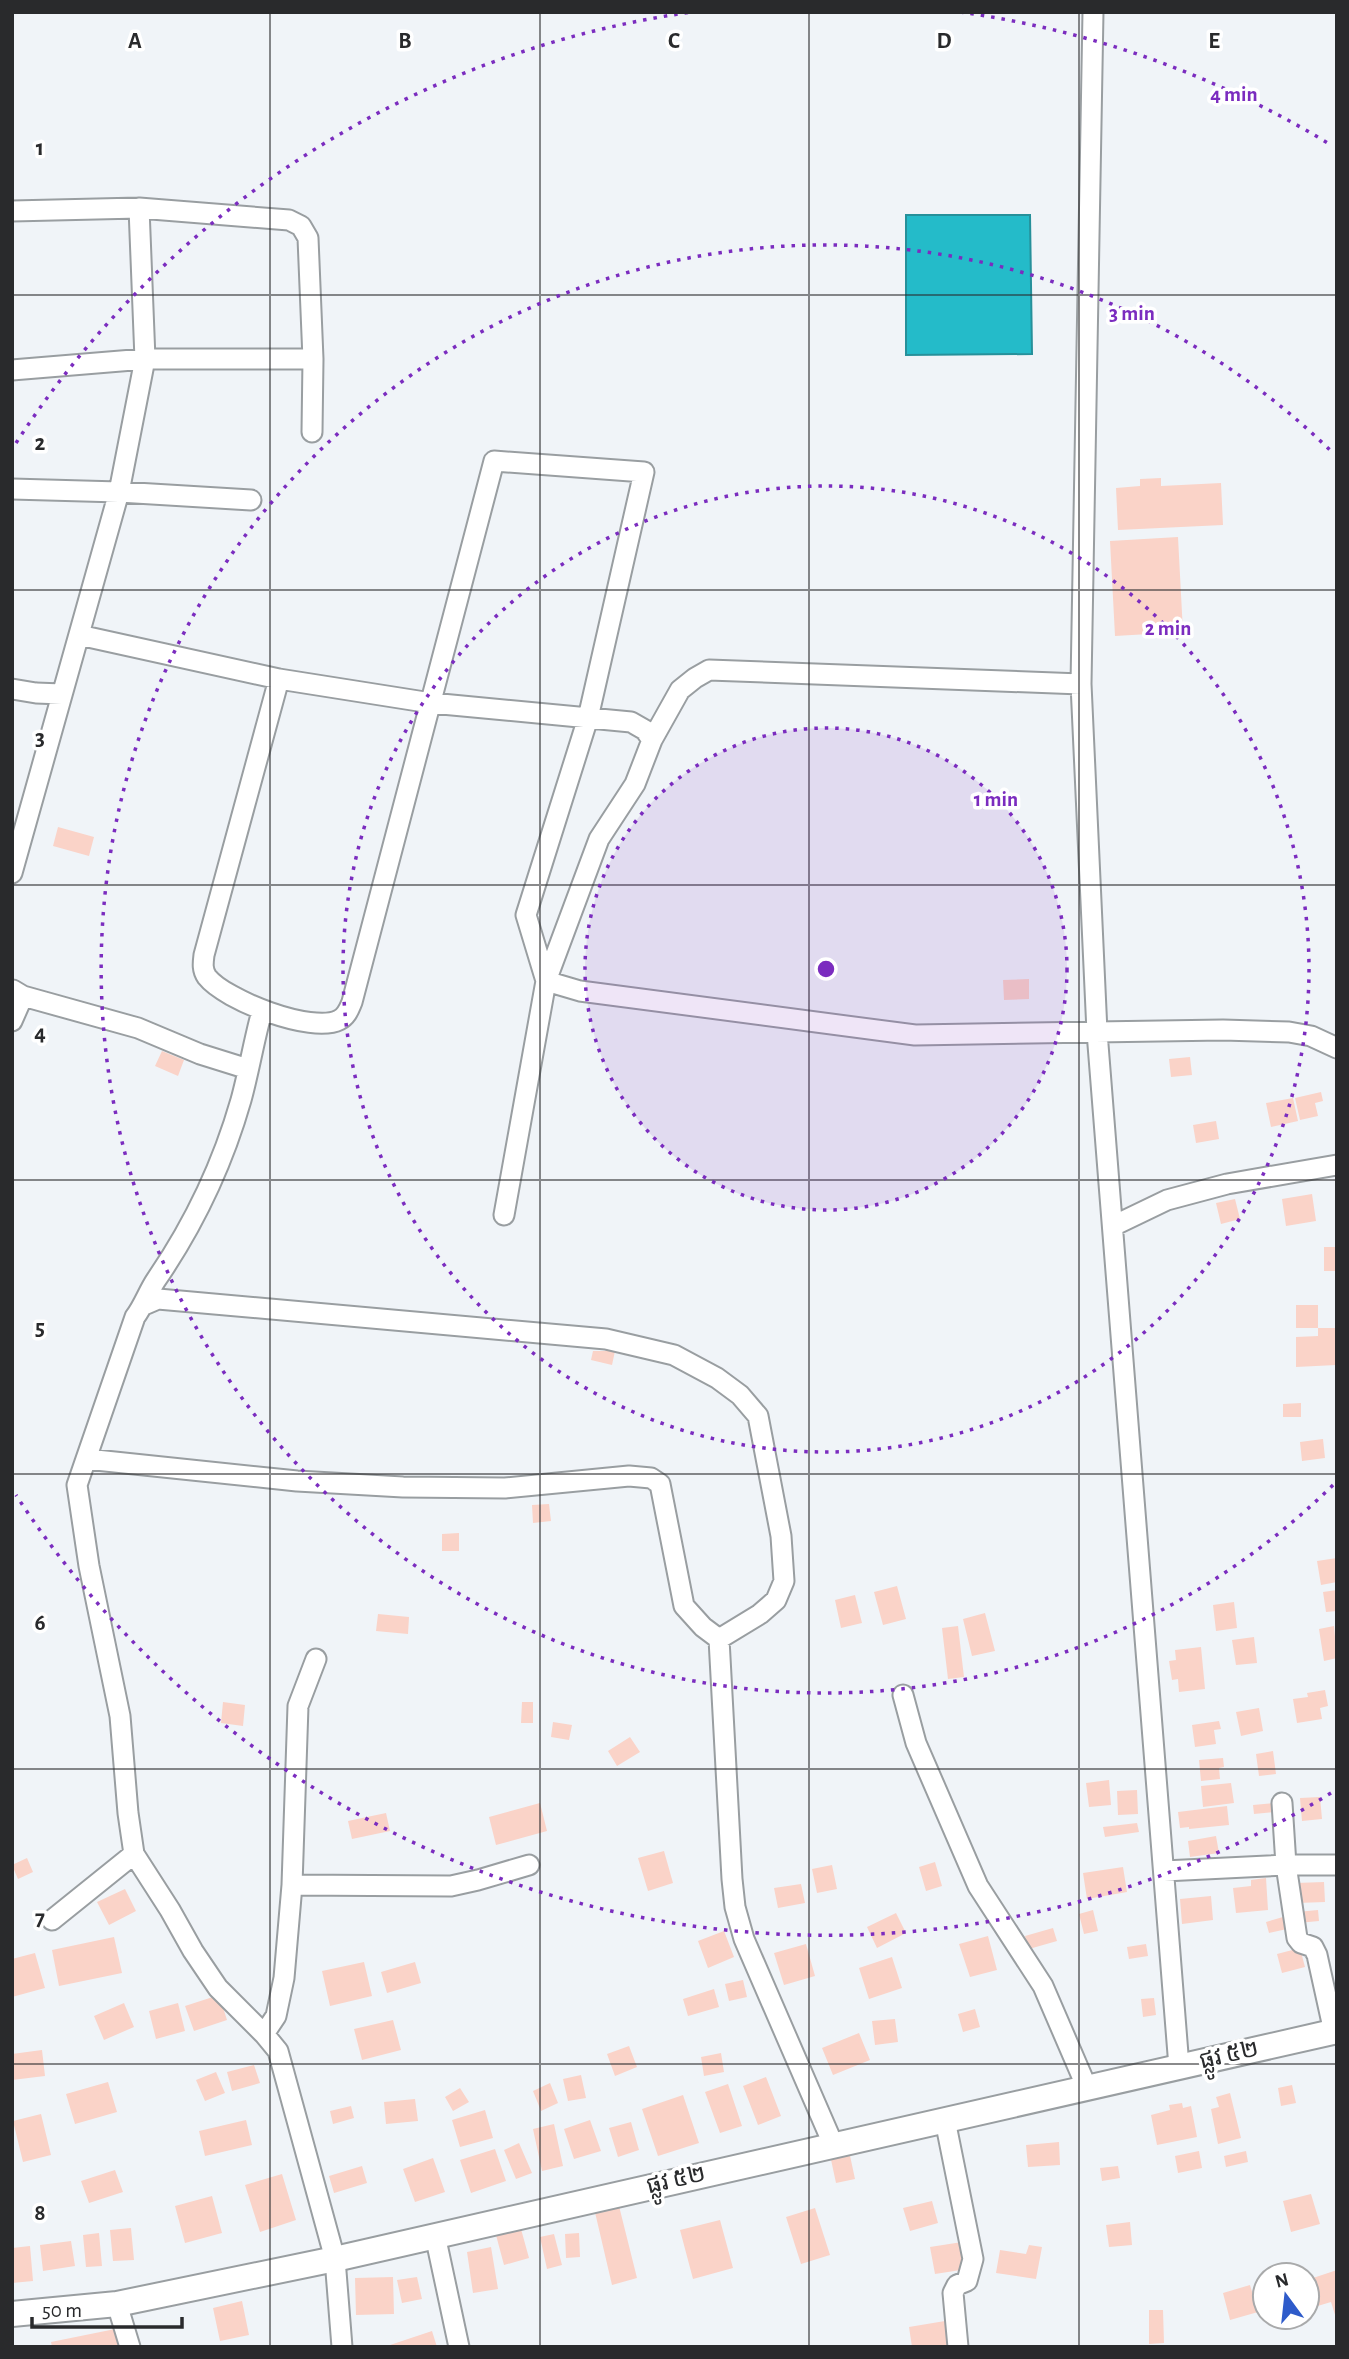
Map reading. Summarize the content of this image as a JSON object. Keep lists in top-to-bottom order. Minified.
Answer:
{"streets":{"street":["ផ្លូវ ៥២"]},"scale_bar":"50 m","north":"top","grid":{"columns":["A","B","C","D","E"],"rows":["1","2","3","4","5","6","7","8"]},"rings":["4 min","3 min","2 min","1 min"]}
